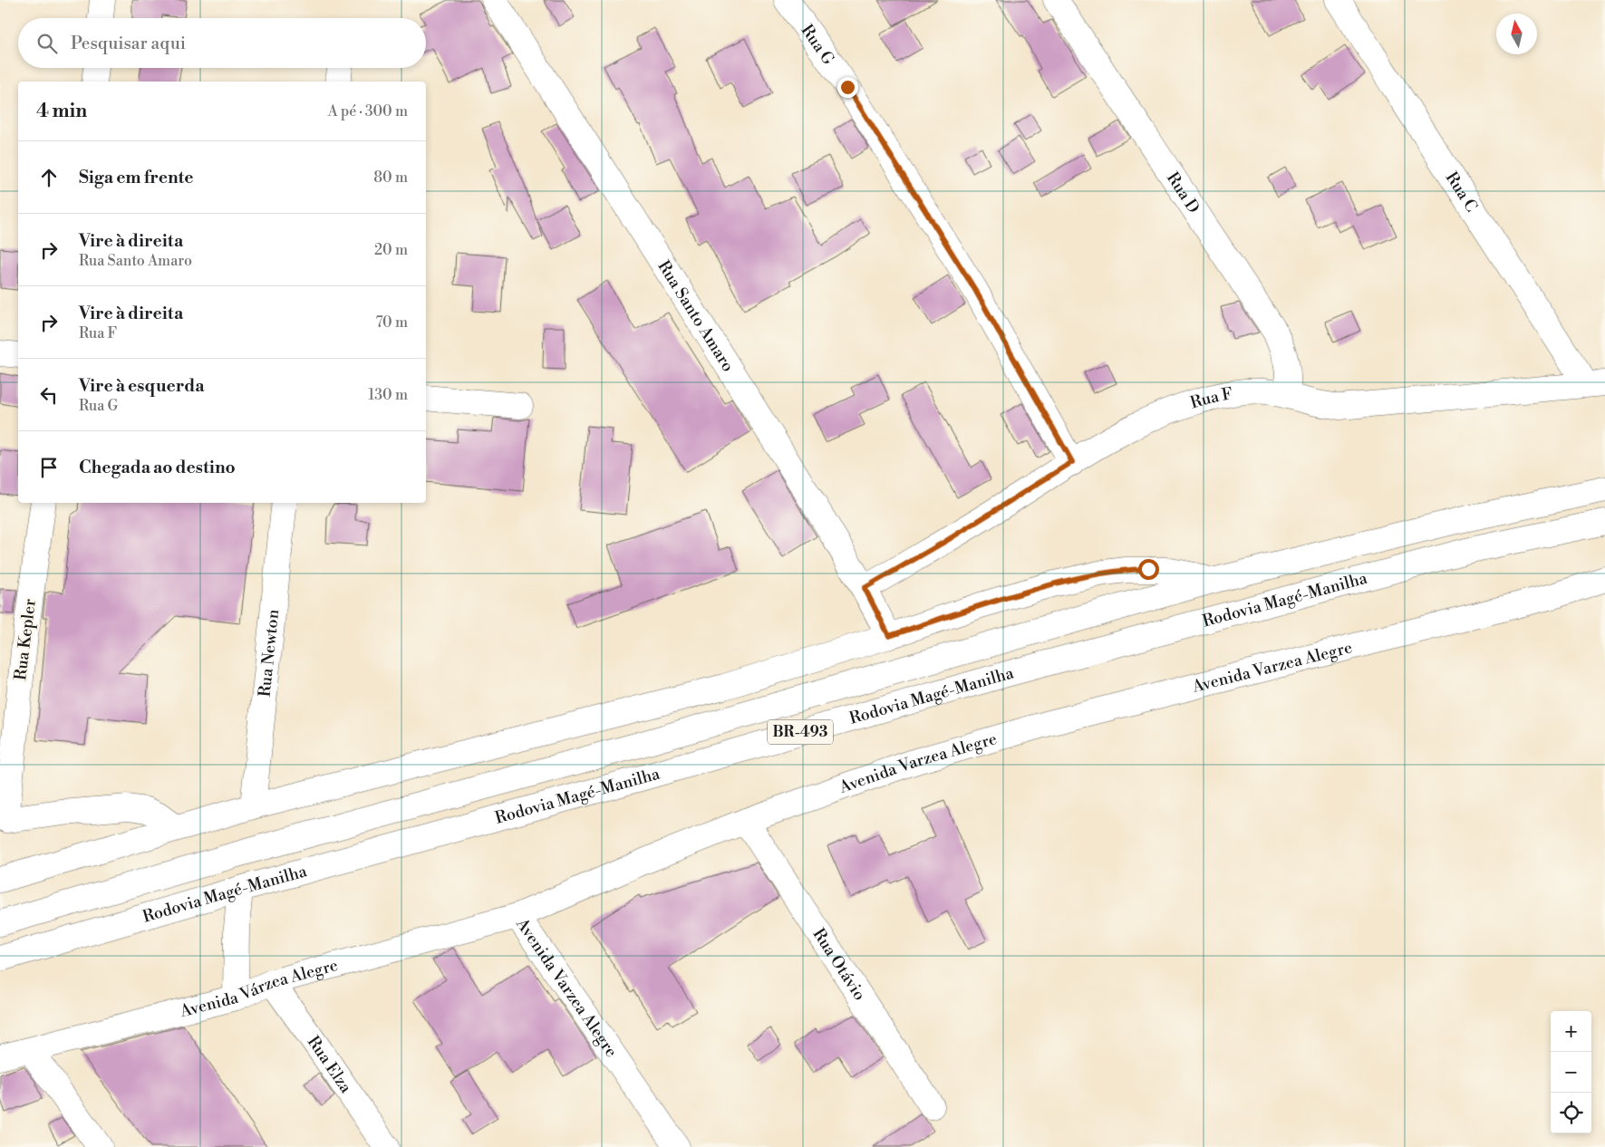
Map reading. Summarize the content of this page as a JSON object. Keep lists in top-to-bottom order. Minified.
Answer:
{"streets":{"main road":["Rua G","Rua C","Rua D","Rua Santo Amaro","Rua F","Rodovia Magé-Manilha","Rua Kepler","Rua Newton","Avenida Varzea Alegre","BR-493","Rua Otávio","Avenida Várzea Alegre","Rua Elza"]},"crossings":[["Rua G","Rua F"],["Rua C","Rua F"],["Rua D","Rua F"],["Rua Santo Amaro","Rua F"],["Avenida Varzea Alegre","Rua Otávio"],["Avenida Varzea Alegre","Avenida Várzea Alegre"],["Avenida Várzea Alegre","Rua Elza"]],"north":"top","page":{"search":"Pesquisar aqui","heading":["4 min","A pé · 300 m"],"list":[["Siga em frente","80 m"],["Vire à direita","Rua Santo Amaro","20 m"],["Vire à direita","Rua F","70 m"],["Vire à esquerda","Rua G","130 m"],"Chegada ao destino"],"map_buttons":["+","−"]}}
